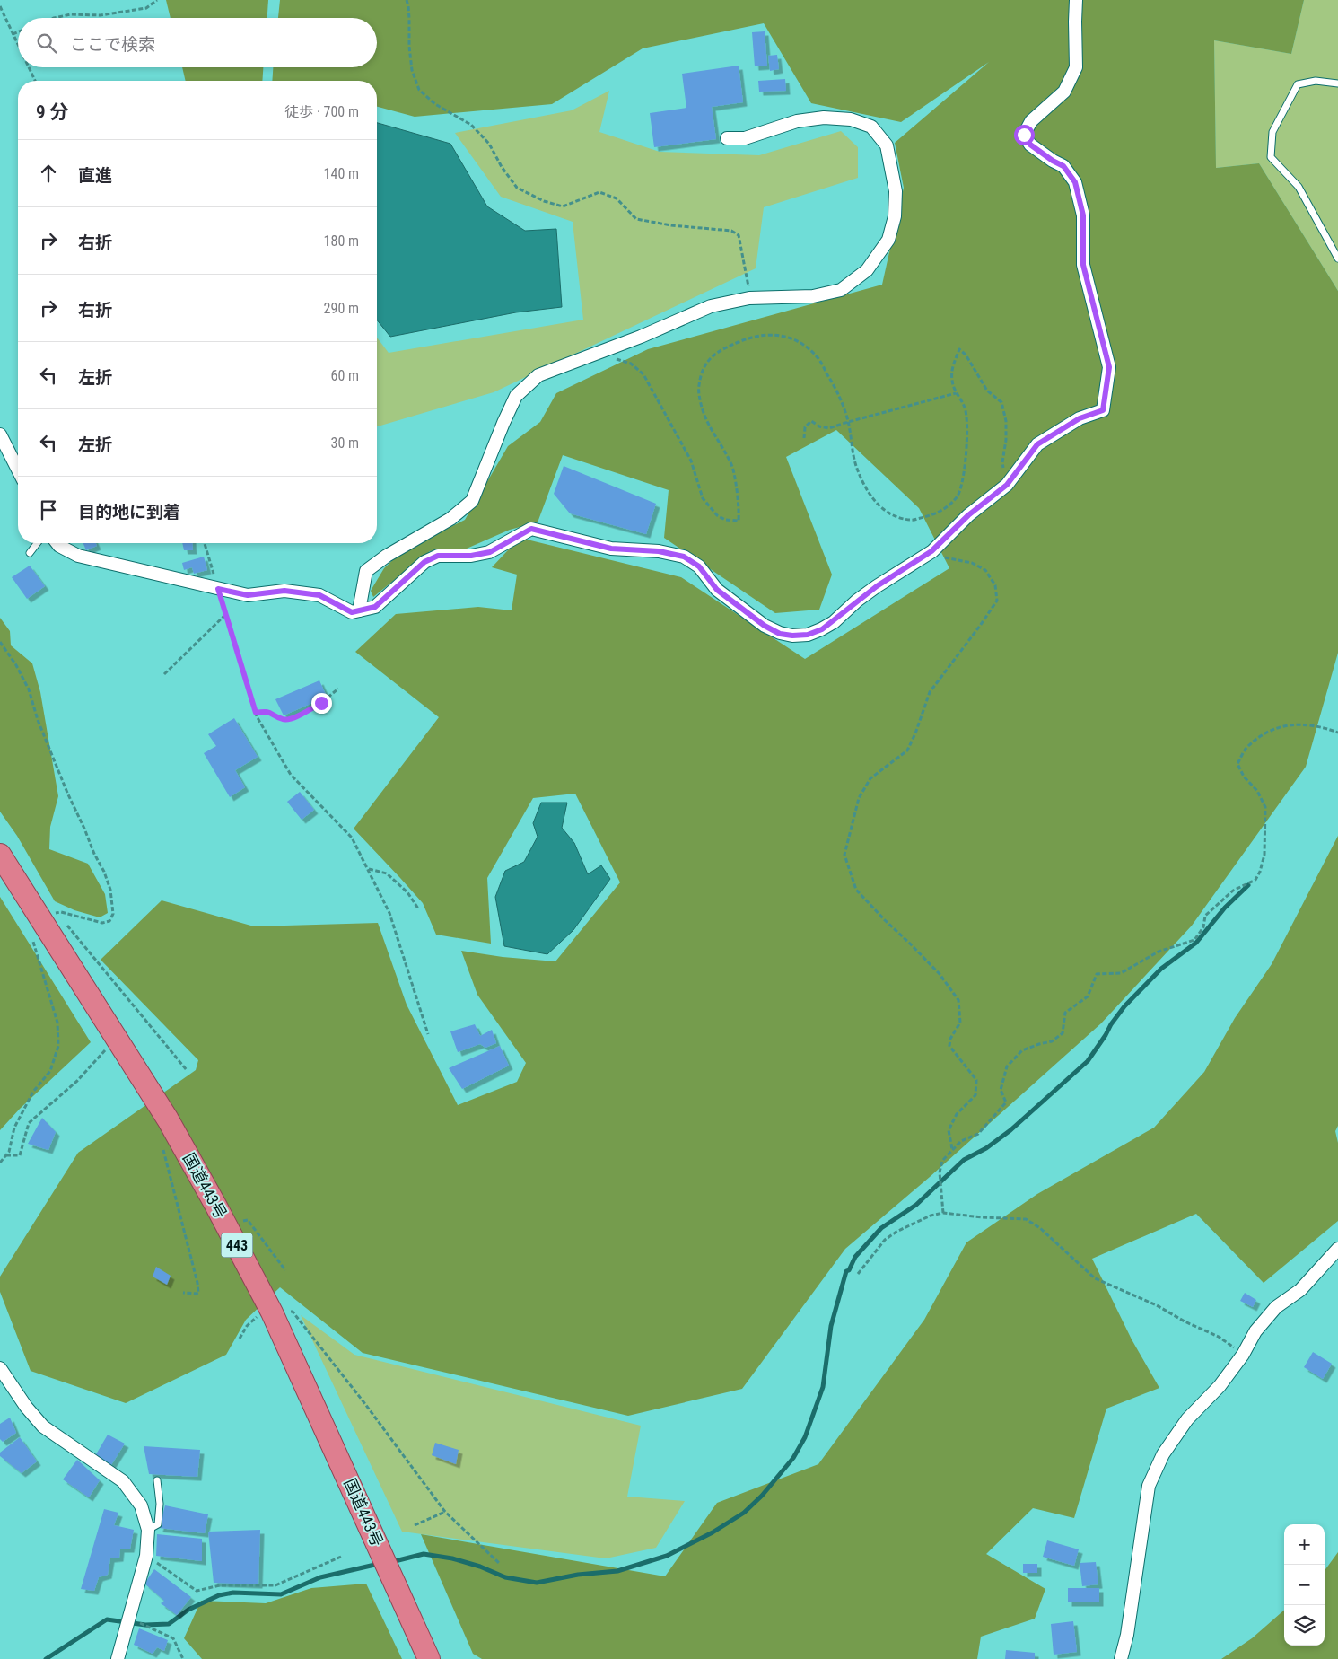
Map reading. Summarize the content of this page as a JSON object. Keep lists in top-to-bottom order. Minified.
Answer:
{"streets":{"highway":["国道443号","443"]},"page":{"search":"ここで検索","heading":["9 分","徒歩 · 700 m"],"list":[["直進","140 m"],["右折","180 m"],["右折","290 m"],["左折","60 m"],["左折","30 m"],"目的地に到着"],"map_buttons":["+","−"]}}
